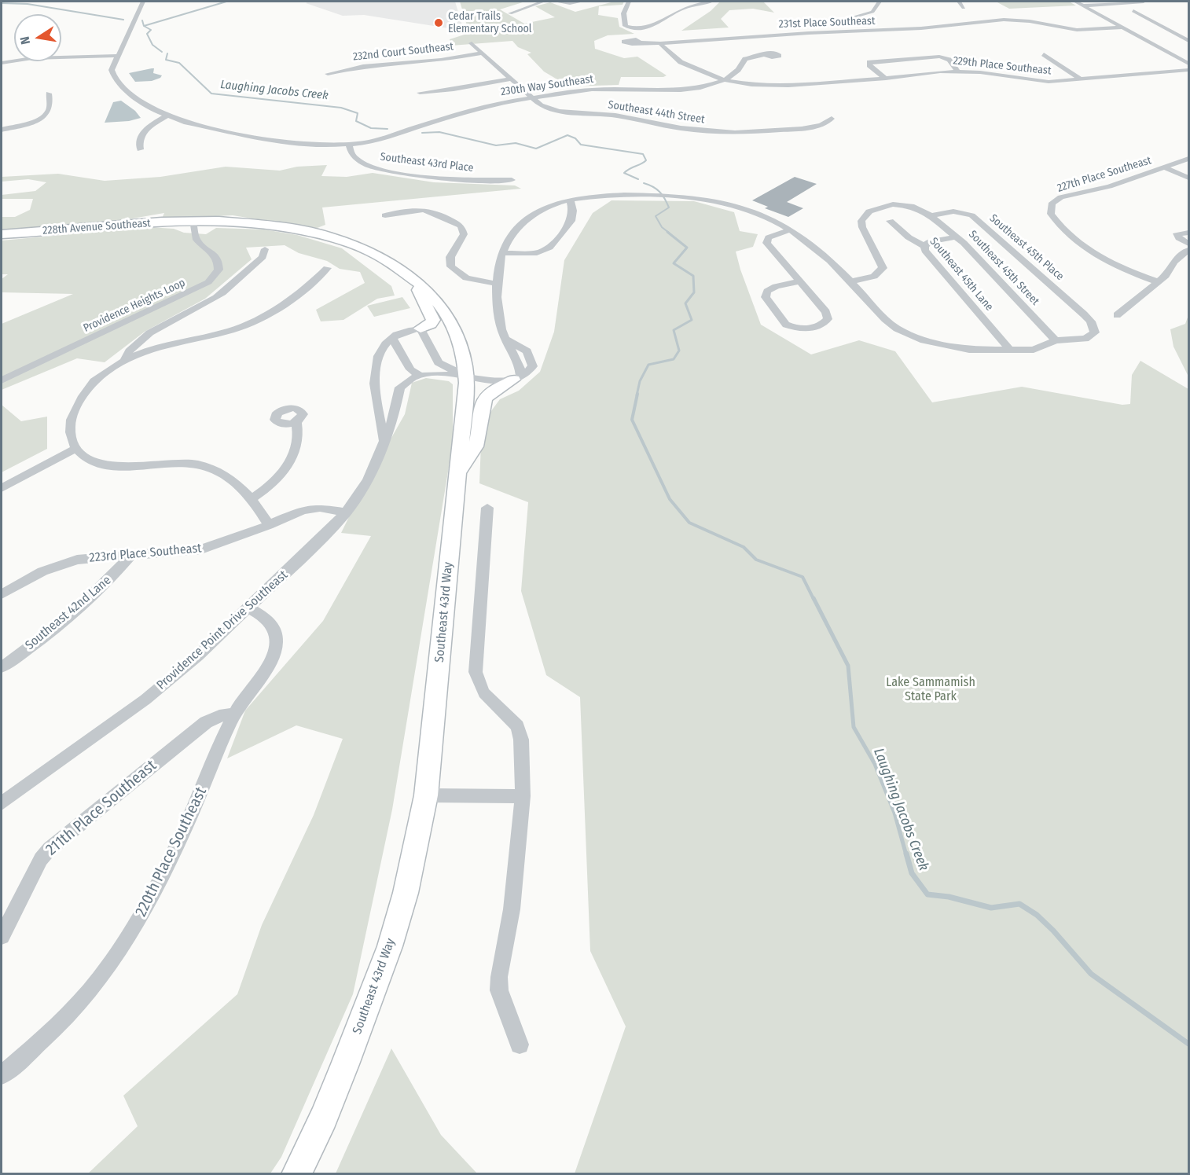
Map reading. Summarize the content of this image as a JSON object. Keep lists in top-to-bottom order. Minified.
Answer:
{"streets":{"main road":["228th Avenue Southeast","Southeast 43rd Way"],"street":["231st Place Southeast","232nd Court Southeast","229th Place Southeast","230th Way Southeast","Southeast 44th Street","Southeast 43rd Place","227th Place Southeast","Southeast 45th Place","Southeast 45th Street","Southeast 45th Lane","Providence Heights Loop","223rd Place Southeast","Southeast 42nd Lane","Providence Point Drive Southeast","211th Place Southeast","220th Place Southeast"]},"crossings":[["232nd Court Southeast","Southeast 44th Street"],["229th Place Southeast","230th Way Southeast"],["230th Way Southeast","Southeast 44th Street"],["230th Way Southeast","Southeast 43rd Place"],["228th Avenue Southeast","Providence Heights Loop"],["228th Avenue Southeast","Southeast 43rd Way"],["Southeast 45th Place","Southeast 45th Street"],["Providence Heights Loop","Southeast 43rd Way"],["223rd Place Southeast","Southeast 42nd Lane"],["223rd Place Southeast","Providence Point Drive Southeast"],["Southeast 43rd Way","Providence Point Drive Southeast"],["Providence Point Drive Southeast","220th Place Southeast"],["211th Place Southeast","220th Place Southeast"]],"water":["Laughing Jacobs Creek"],"parks":["Lake Sammamish State Park"],"places":["Cedar Trails Elementary School"],"north":"left"}
